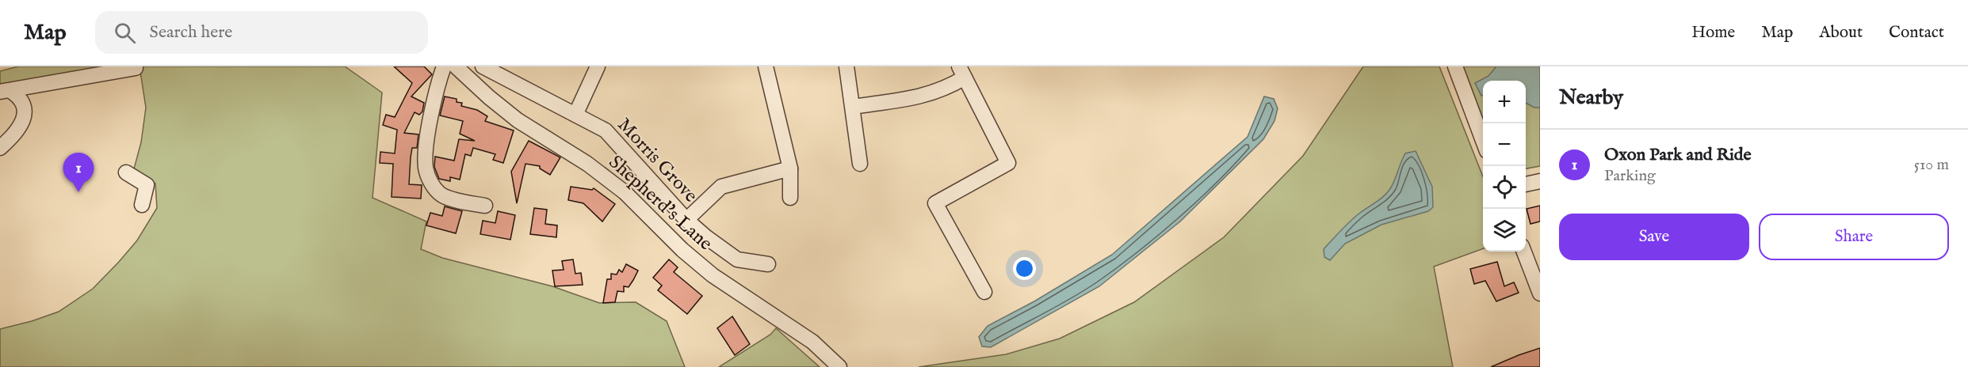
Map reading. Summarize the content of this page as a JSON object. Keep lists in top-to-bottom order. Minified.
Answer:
{"streets":{"street":["Morris Grove","Shepherd's Lane"]},"page":{"header":"Map","search":"Search here","nav":["Home","Map","About","Contact"],"heading":"Nearby","map_buttons":["+","−"],"list":[{"mark":"1","name":"Oxon Park and Ride","note":"Parking","value":"510 m"}],"pins":"1","buttons":["Save","Share"]}}
